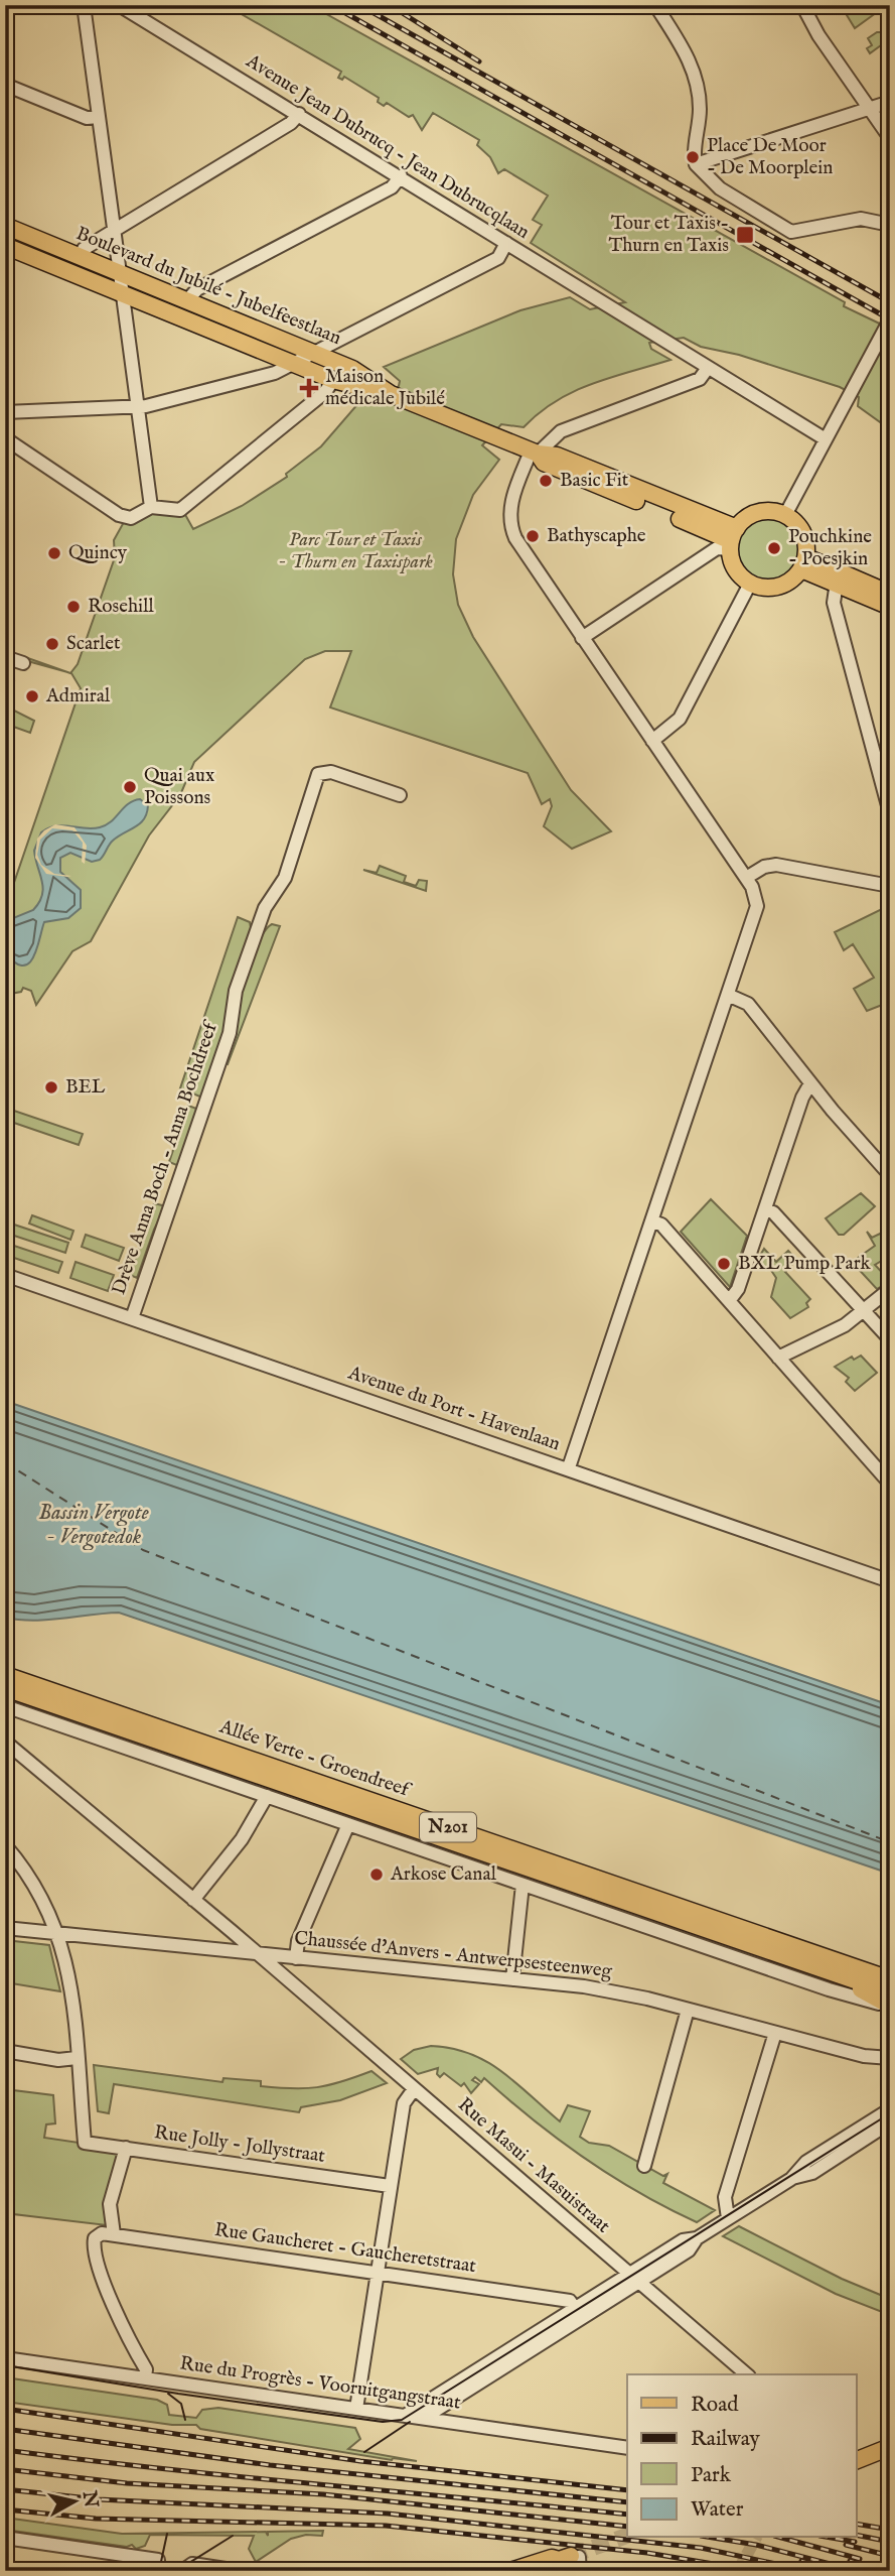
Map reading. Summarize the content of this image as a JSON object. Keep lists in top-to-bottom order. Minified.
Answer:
{"streets":{"main road":["Boulevard du Jubilé - Jubelfeestlaan","Allée Verte - Groendreef","N201"],"street":["Avenue Jean Dubrucq - Jean Dubrucqlaan","Drève Anna Boch - Anna Bochdreef","Avenue du Port - Havenlaan","Chaussée d'Anvers - Antwerpsesteenweg","Rue Jolly - Jollystraat","Rue Masui - Masuistraat","Rue Gaucheret - Gaucheretstraat","Rue du Progrès - Vooruitgangstraat"]},"crossings":[["Drève Anna Boch - Anna Bochdreef","Avenue du Port - Havenlaan"],["Chaussée d'Anvers - Antwerpsesteenweg","Rue Masui - Masuistraat"],["Rue Gaucheret - Gaucheretstraat","Rue du Progrès - Vooruitgangstraat"]],"water":["Bassin Vergote - Vergotedok"],"parks":["Parc Tour et Taxis - Thurn en Taxispark"],"places":{"other":["Place De Moor - De Moorplein","Basic Fit","Bathyscaphe","Pouchkine - Poesjkin","Quincy","Rosehill","Scarlet","Admiral","Quai aux Poissons","BEL","BXL Pump Park","Arkose Canal"],"transit":["Tour et Taxis - Thurn en Taxis"],"health":["Maison médicale Jubilé"]},"legend":["Road","Railway","Park","Water"],"north":"right"}
